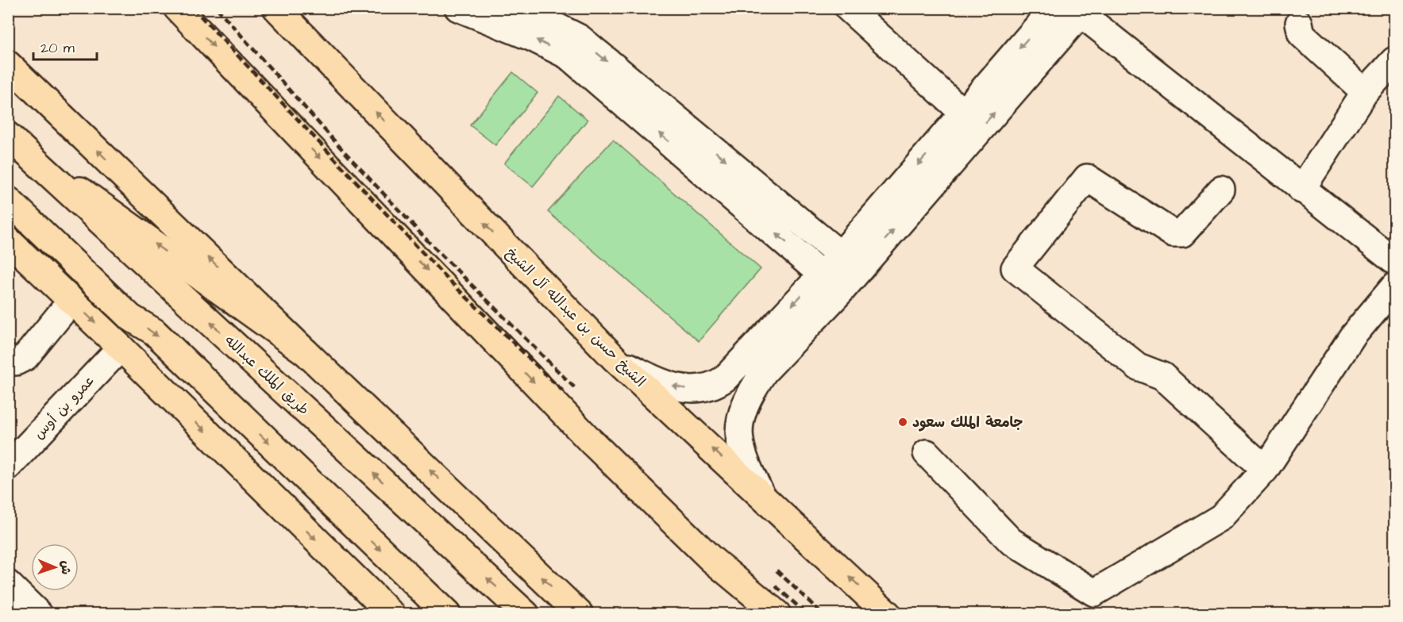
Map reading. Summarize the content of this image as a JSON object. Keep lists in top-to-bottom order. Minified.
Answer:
{"streets":{"main road":["الشيخ حسن بن عبدالله آل الشيخ","طريق الملك عبدالله"],"street":["عمرو بن أوس"]},"places":["جامعة الملك سعود"],"scale_bar":"20 m","north":"right"}
